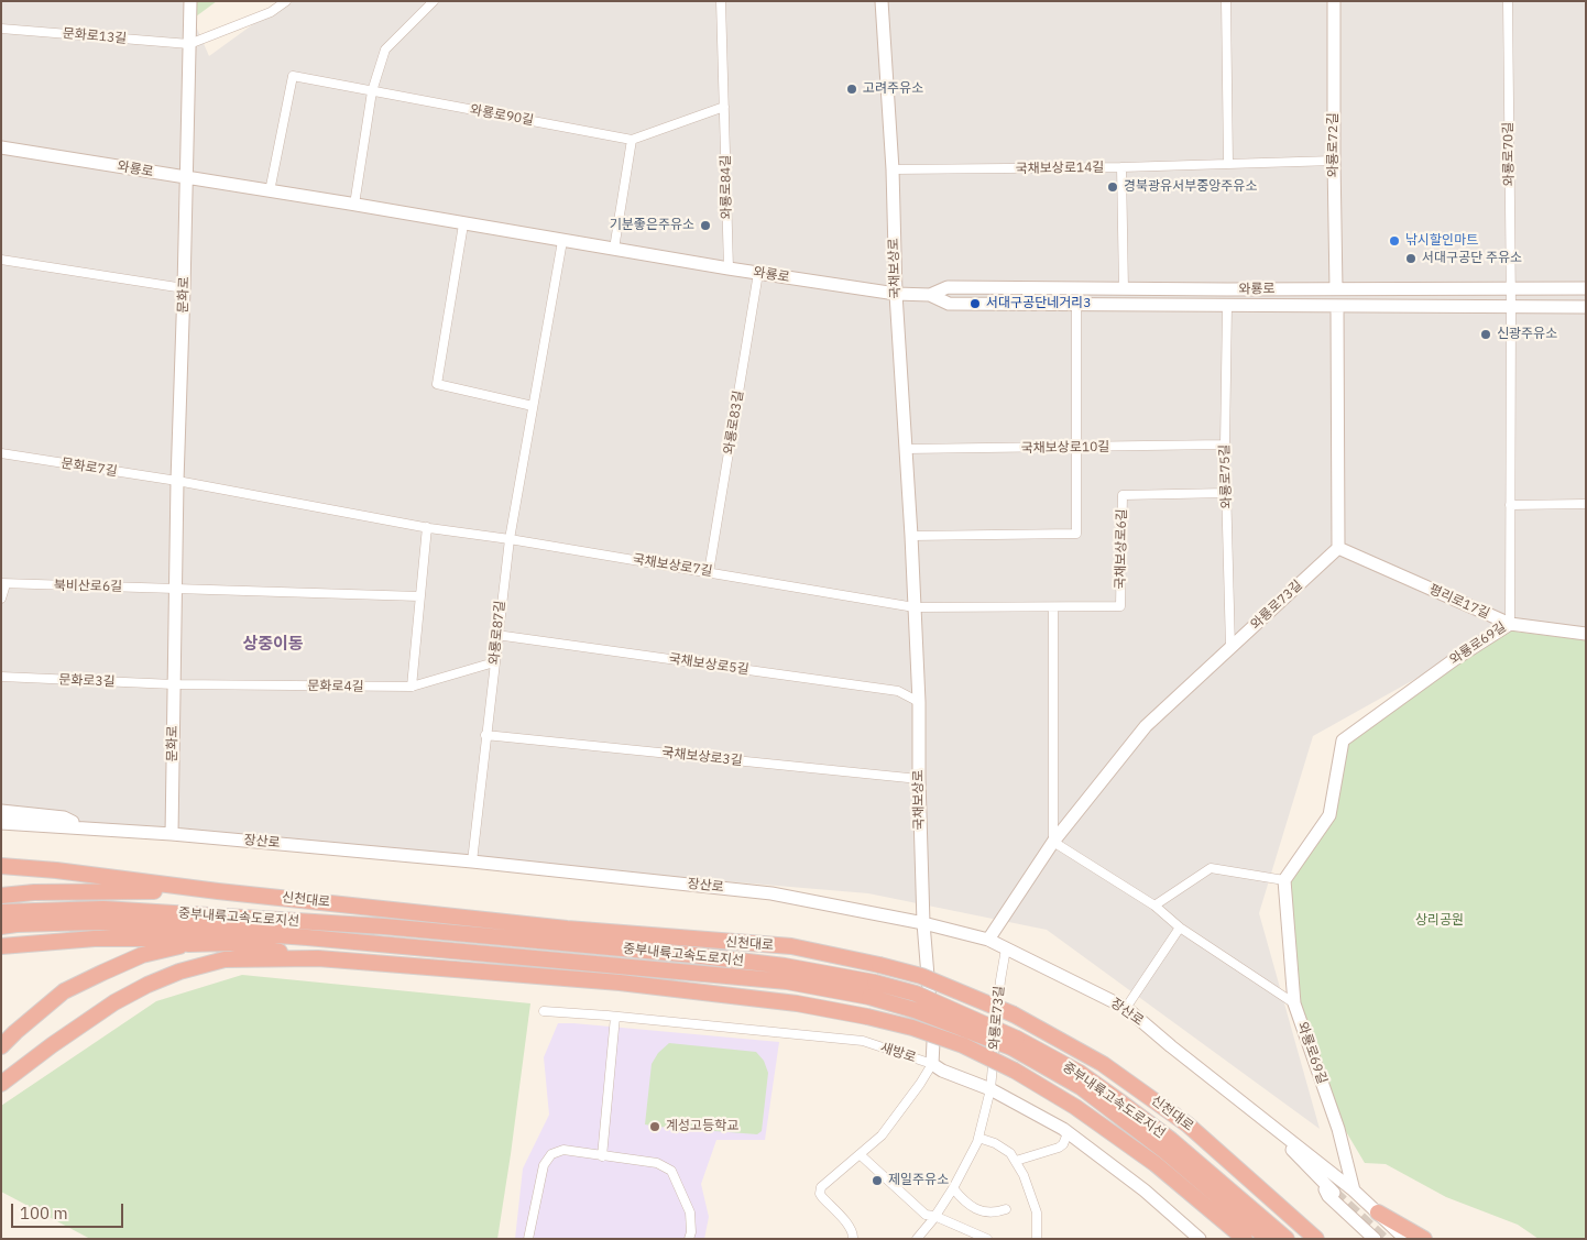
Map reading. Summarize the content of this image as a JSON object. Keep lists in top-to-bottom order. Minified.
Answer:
{"streets":{"highway":["신천대로","중부내륙고속도로지선"],"main road":["와룡로72길","와룡로","국채보상로","문화로","평리로17길","와룡로73길","와룡로69길","장산로","새방로"],"street":["문화로13길","와룡로90길","와룡로70길","국채보상로14길","와룡로84길","와룡로83길","국채보상로10길","문화로7길","와룡로75길","국채보상로6길","국채보상로7길","북비산로6길","와룡로87길","국채보상로5길","문화로3길","문화로4길","국채보상로3길"]},"crossings":[["문화로13길","문화로"],["와룡로90길","와룡로"],["와룡로72길","국채보상로14길"],["와룡로72길","와룡로"],["와룡로70길","와룡로"],["와룡로70길","와룡로69길"],["국채보상로14길","국채보상로"],["와룡로","와룡로84길"],["와룡로","국채보상로"],["와룡로","문화로"],["와룡로","와룡로83길"],["와룡로","와룡로75길"],["와룡로","와룡로87길"],["와룡로","와룡로69길"],["국채보상로","국채보상로10길"],["국채보상로","국채보상로6길"],["국채보상로","국채보상로7길"],["국채보상로","국채보상로5길"],["국채보상로","국채보상로3길"],["국채보상로","장산로"],["국채보상로","새방로"],["문화로","문화로7길"],["문화로","국채보상로7길"],["문화로","북비산로6길"],["문화로","문화로3길"],["문화로","문화로4길"],["문화로","장산로"],["와룡로83길","국채보상로7길"],["국채보상로10길","와룡로75길"],["문화로7길","국채보상로7길"],["와룡로75길","국채보상로6길"],["와룡로75길","와룡로73길"],["국채보상로6길","국채보상로7길"],["국채보상로7길","와룡로87길"],["평리로17길","와룡로73길"],["평리로17길","와룡로69길"],["와룡로73길","장산로"],["와룡로73길","새방로"],["와룡로87길","국채보상로5길"],["와룡로87길","문화로4길"],["와룡로87길","국채보상로3길"],["와룡로87길","장산로"],["와룡로69길","장산로"],["문화로3길","문화로4길"]],"districts":["상중이동"],"parks":["상리공원"],"places":["고려주유소","경북광유서부중앙주유소","기분좋은주유소","낚시할인마트","서대구공단 주유소","서대구공단네거리3","신광주유소","계성고등학교","제일주유소"],"scale_bar":"100 m"}
